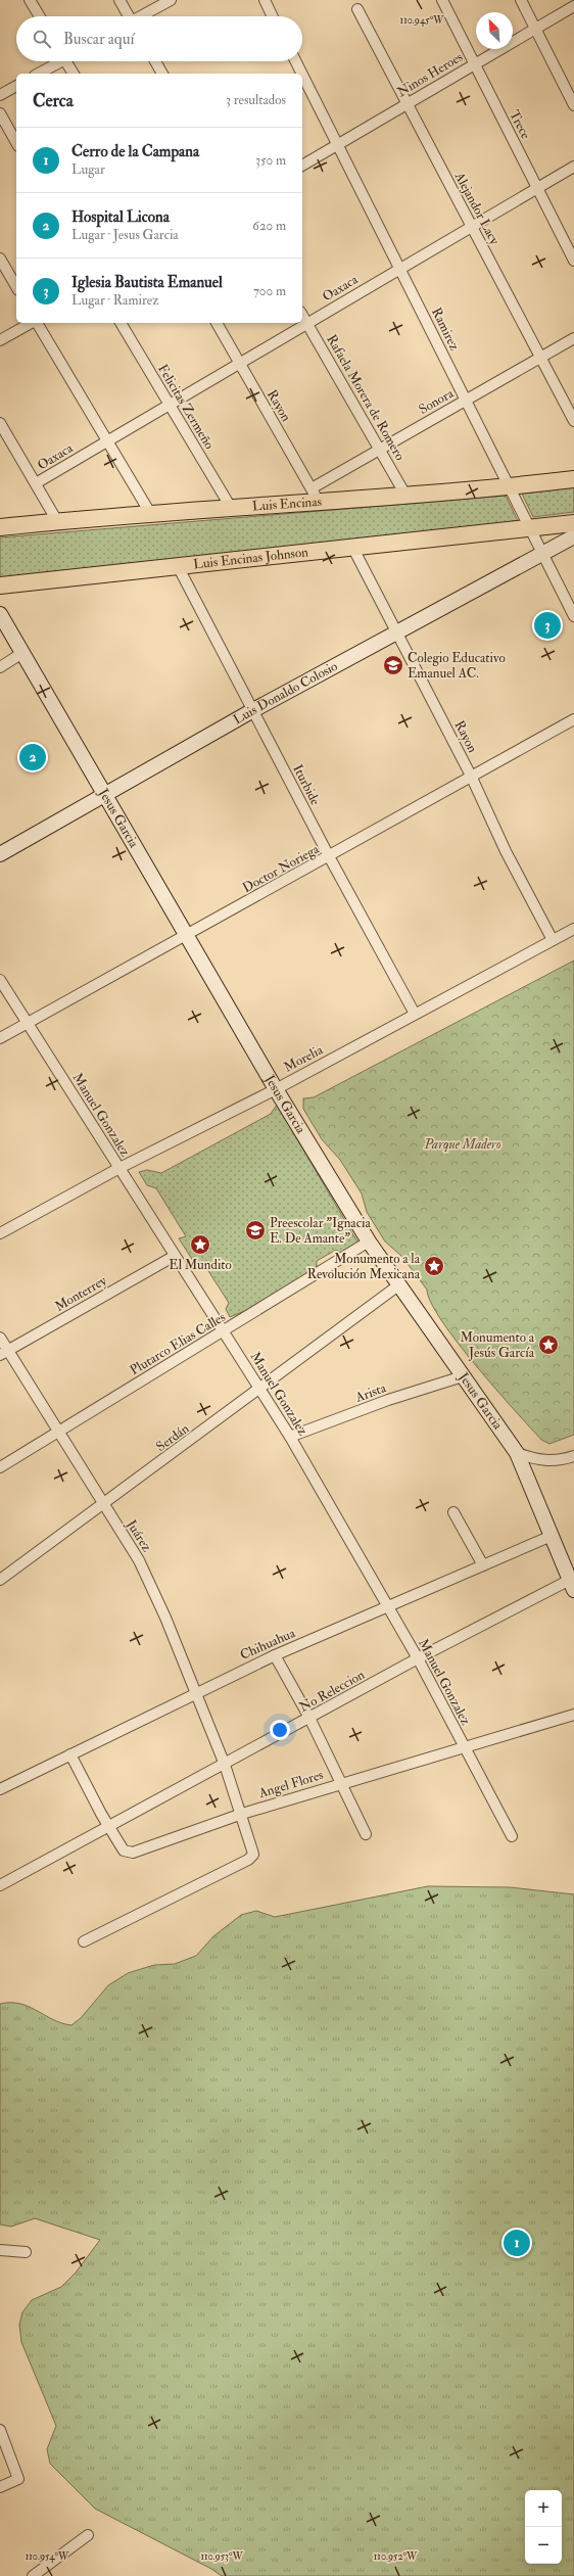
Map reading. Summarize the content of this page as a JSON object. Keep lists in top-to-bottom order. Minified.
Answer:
{"streets":{"main road":["Luis Encinas","Luis Encinas Johnson"],"street":["Ninos Heroes","Trece","Alejandor Lacy","Oaxaca","Ramirez","Rafaela Morera de Romero","Sonora","Rayon","Felicitas Zermeño","Luis Donaldo Colosio","Iturbide","Jesus Garcia","Doctor Noriega","Morelia","Manuel Gonzalez","Monterrey","Plutarco Elias Calles","Arista","Serdán","Juárez","Chihuahua","No Releccion","Angel Flores"]},"crossings":[["Ninos Heroes","Trece"],["Ninos Heroes","Alejandor Lacy"],["Ninos Heroes","Ramirez"],["Trece","Oaxaca"],["Alejandor Lacy","Oaxaca"],["Alejandor Lacy","Sonora"],["Oaxaca","Ramirez"],["Oaxaca","Rafaela Morera de Romero"],["Oaxaca","Rayon"],["Oaxaca","Felicitas Zermeño"],["Ramirez","Sonora"],["Ramirez","Luis Encinas"],["Ramirez","Luis Encinas Johnson"],["Ramirez","Luis Donaldo Colosio"],["Rafaela Morera de Romero","Sonora"],["Rafaela Morera de Romero","Luis Encinas"],["Sonora","Rayon"],["Rayon","Luis Encinas"],["Rayon","Luis Encinas Johnson"],["Rayon","Luis Donaldo Colosio"],["Rayon","Doctor Noriega"],["Rayon","Morelia"],["Felicitas Zermeño","Luis Encinas"],["Luis Encinas Johnson","Iturbide"],["Luis Donaldo Colosio","Iturbide"],["Luis Donaldo Colosio","Jesus Garcia"],["Iturbide","Doctor Noriega"],["Iturbide","Morelia"],["Jesus Garcia","Doctor Noriega"],["Jesus Garcia","Morelia"],["Jesus Garcia","Plutarco Elias Calles"],["Jesus Garcia","Arista"],["Jesus Garcia","Serdán"],["Jesus Garcia","Chihuahua"],["Jesus Garcia","No Releccion"],["Doctor Noriega","Manuel Gonzalez"],["Morelia","Manuel Gonzalez"],["Manuel Gonzalez","Monterrey"],["Manuel Gonzalez","Plutarco Elias Calles"],["Manuel Gonzalez","Arista"],["Manuel Gonzalez","Serdán"],["Manuel Gonzalez","Chihuahua"],["Manuel Gonzalez","No Releccion"],["Manuel Gonzalez","Angel Flores"],["Monterrey","Juárez"],["Plutarco Elias Calles","Juárez"],["Serdán","Juárez"],["Juárez","Chihuahua"],["Juárez","No Releccion"],["Juárez","Angel Flores"],["Chihuahua","Angel Flores"],["No Releccion","Angel Flores"]],"parks":["Parque Madero"],"places":{"school or university":["Colegio Educativo Emanuel AC.","Preescolar \"Ignacia E. De Amante\""],"place":["El Mundito","Monumento a la Revolución Mexicana","Monumento a Jesús García"]},"north":"top left","page":{"search":"Buscar aquí","heading":["Cerca","3 resultados"],"list":[{"mark":"1","name":"Cerro de la Campana","note":"Lugar","value":"350 m"},{"mark":"2","name":"Hospital Licona","note":"Lugar · Jesus Garcia","value":"620 m"},{"mark":"3","name":"Iglesia Bautista Emanuel","note":"Lugar · Ramirez","value":"700 m"}],"pins":["3","2","1"],"map_buttons":["+","−"]},"coordinates":["110.945°W","110.954°W","110.953°W","110.952°W"]}
